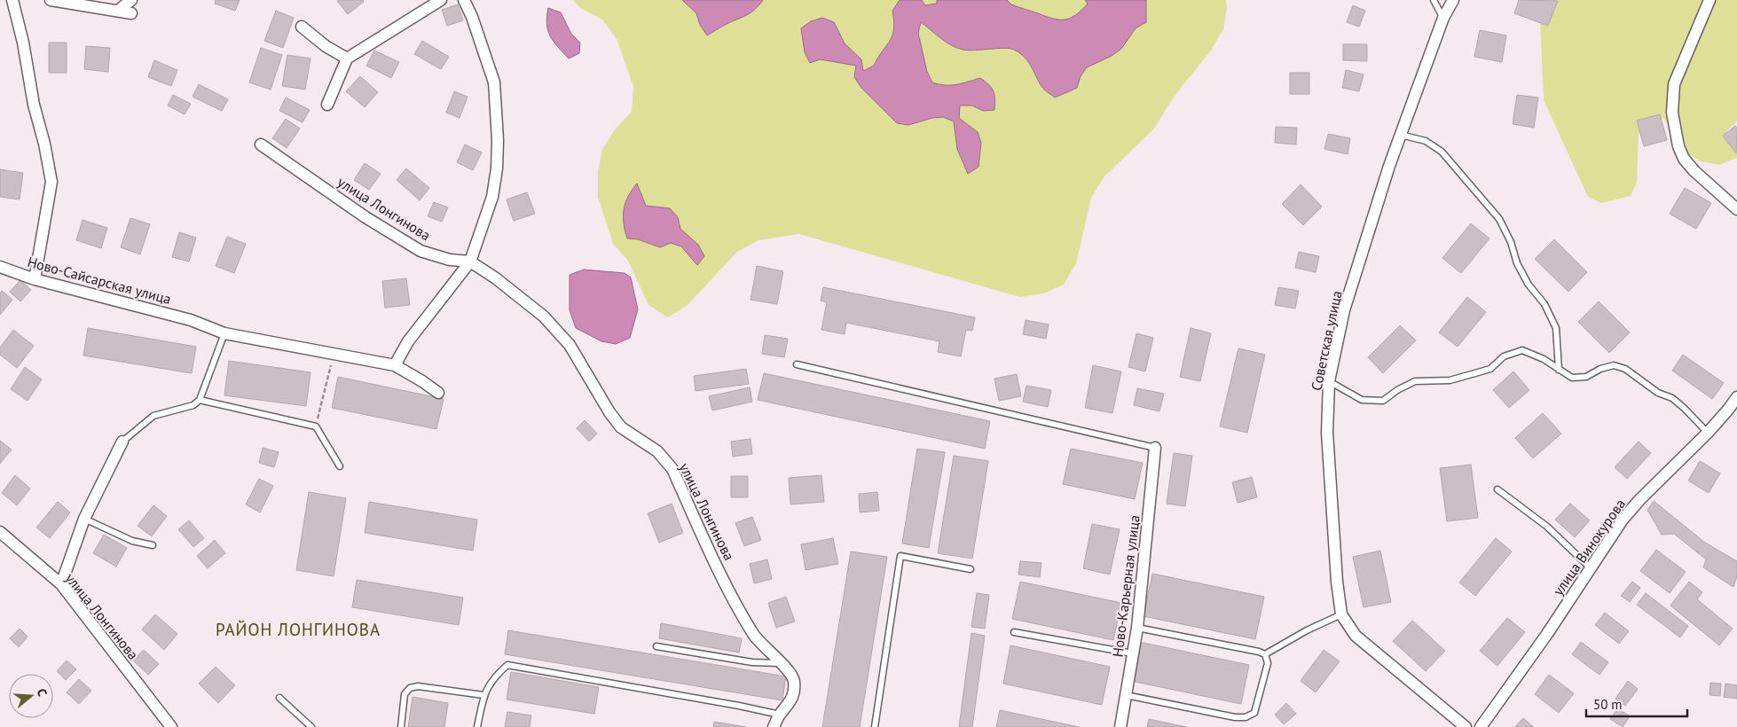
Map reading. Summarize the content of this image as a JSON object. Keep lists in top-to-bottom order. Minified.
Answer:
{"streets":{"street":["улица Лонгинова","Ново-Сайсарская улица","Советская улица","улица Винокурова","Ново-Карьерная улица"]},"districts":["РАЙОН ЛОНГИНОВА"],"scale_bar":"50 m","north":"right"}
